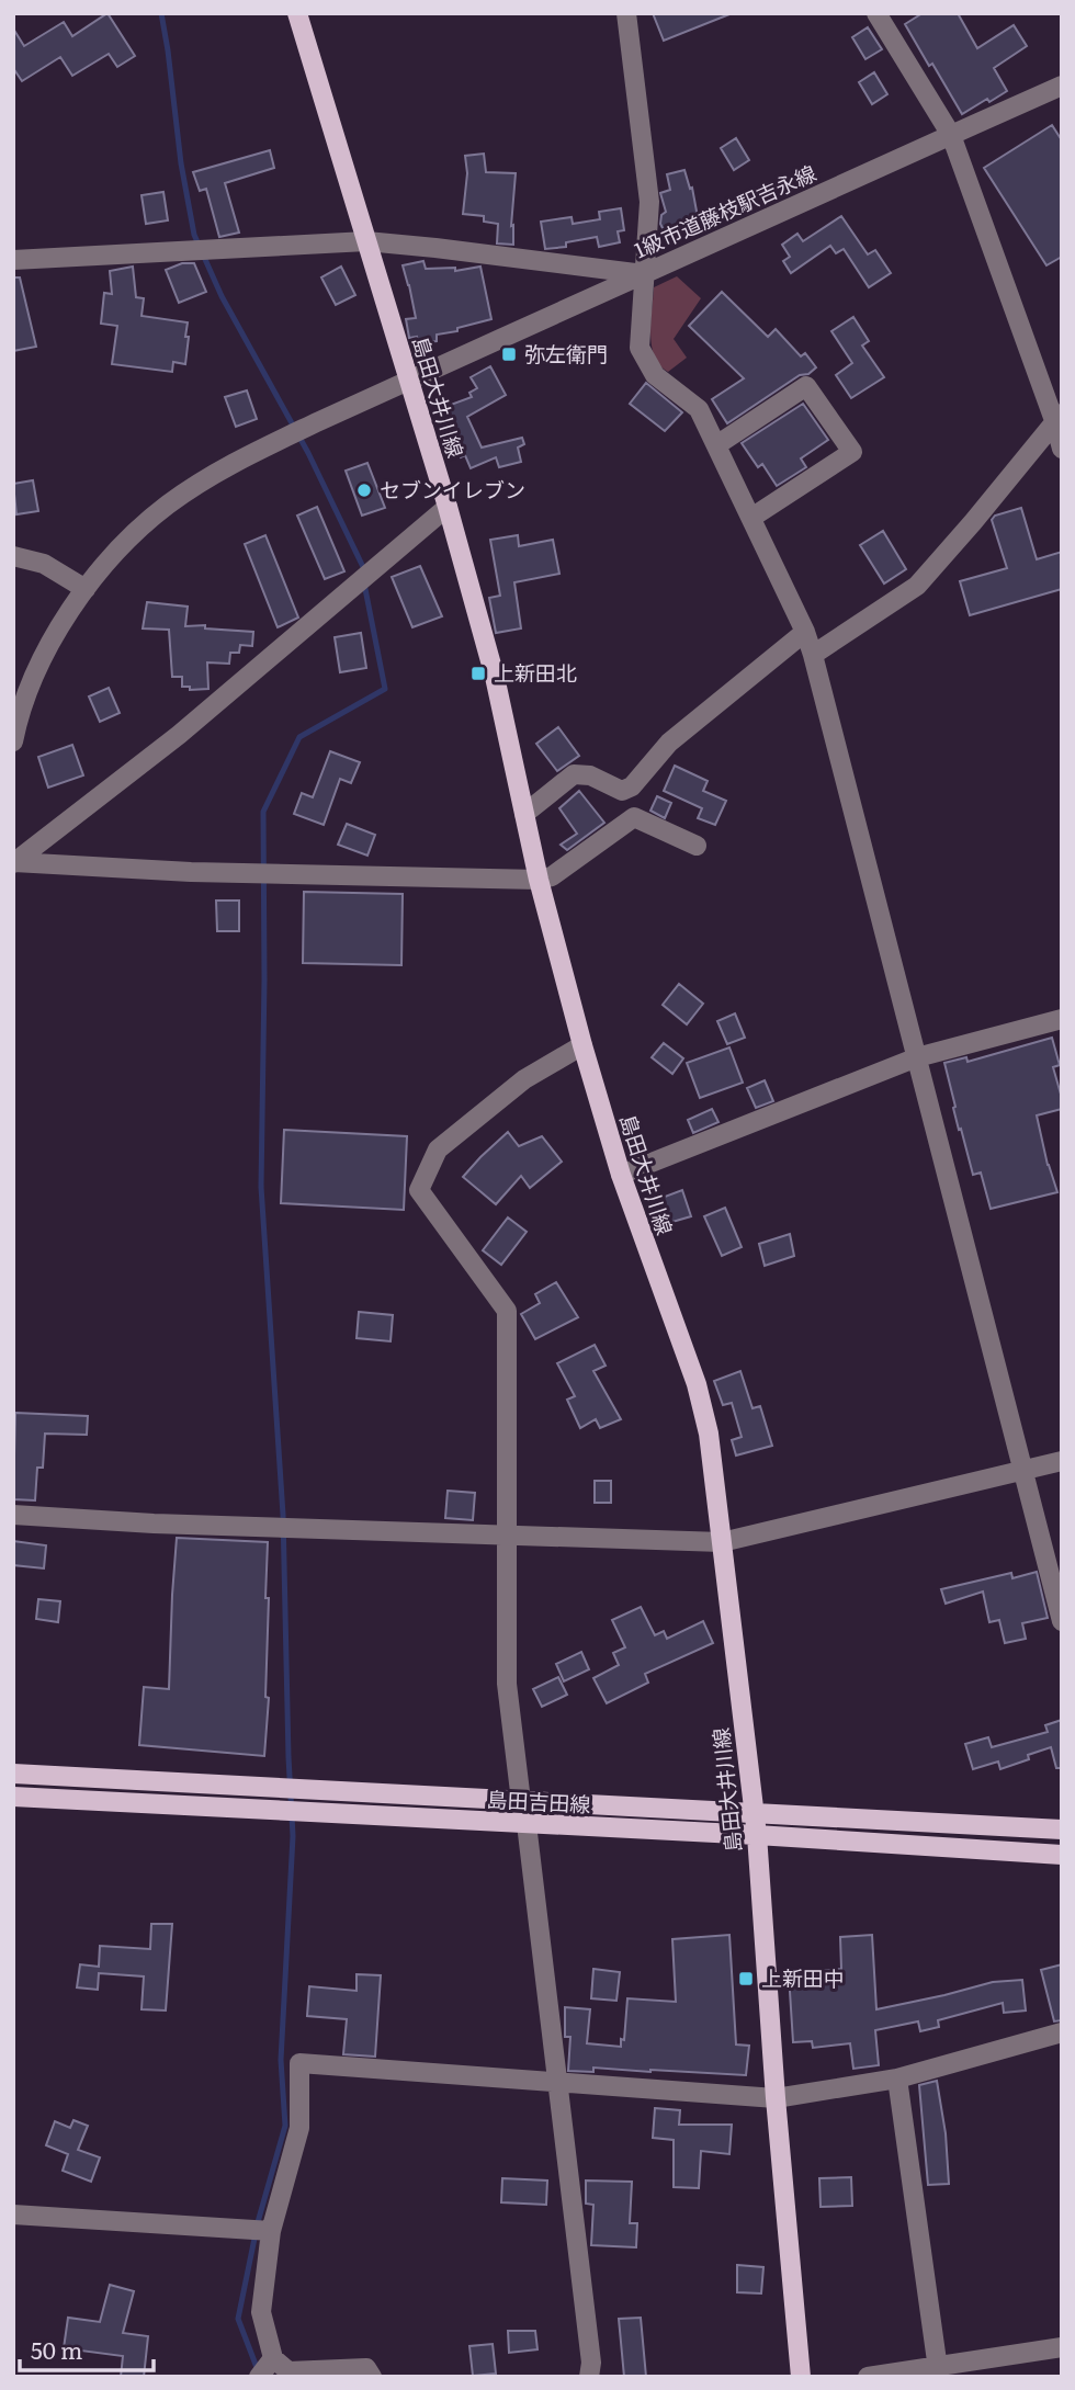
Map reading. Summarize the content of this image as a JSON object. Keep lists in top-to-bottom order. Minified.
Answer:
{"streets":{"main road":["島田大井川線","島田吉田線"],"street":["1級市道藤枝駅吉永線"]},"crossings":[["1級市道藤枝駅吉永線","島田大井川線"],["島田大井川線","島田吉田線"]],"places":{"transit":["弥左衛門","上新田北","上新田中"],"other":["セブンイレブン"]},"scale_bar":"50 m"}
